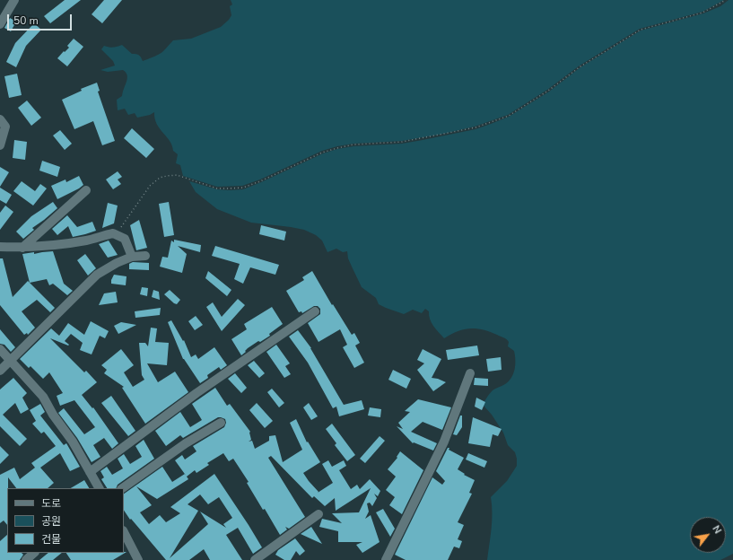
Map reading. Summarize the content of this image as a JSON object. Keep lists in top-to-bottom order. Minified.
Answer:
{"legend":["도로","공원","건물"],"scale_bar":"50 m","north":"top right"}
